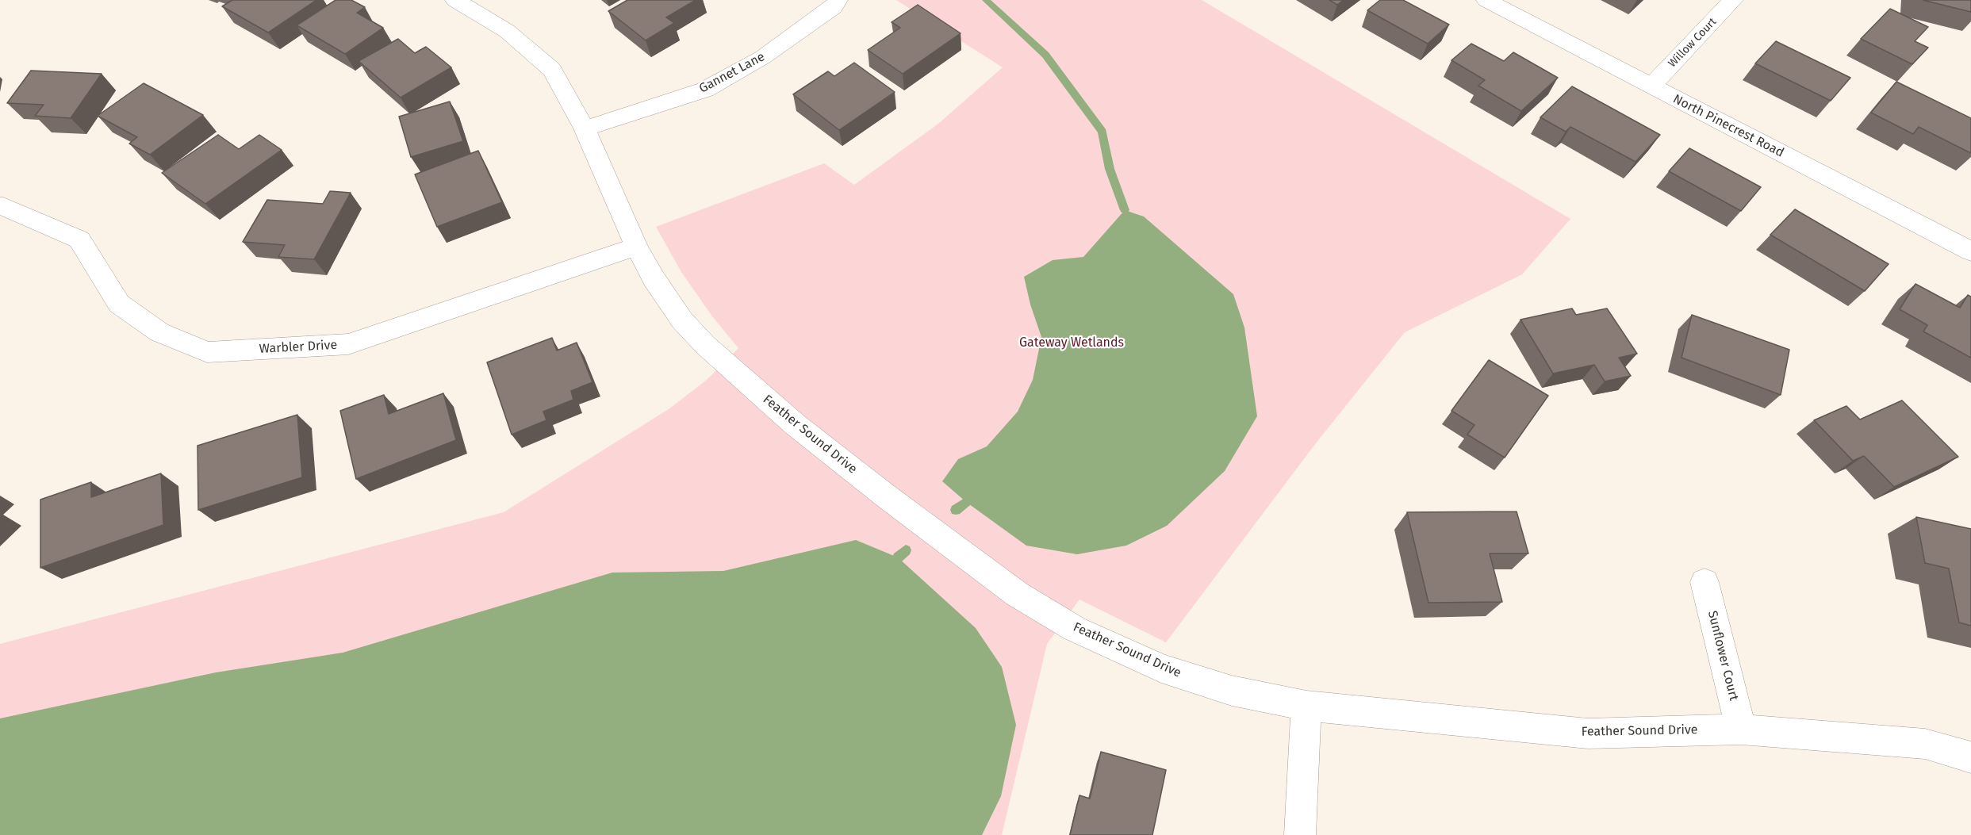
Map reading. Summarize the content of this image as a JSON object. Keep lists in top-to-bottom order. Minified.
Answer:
{"streets":{"street":["Willow Court","Gannet Lane","North Pinecrest Road","Warbler Drive","Feather Sound Drive","Sunflower Court"]},"crossings":[["Willow Court","North Pinecrest Road"],["Gannet Lane","Feather Sound Drive"],["Warbler Drive","Feather Sound Drive"],["Feather Sound Drive","Sunflower Court"]],"parks":["Gateway Wetlands"]}
